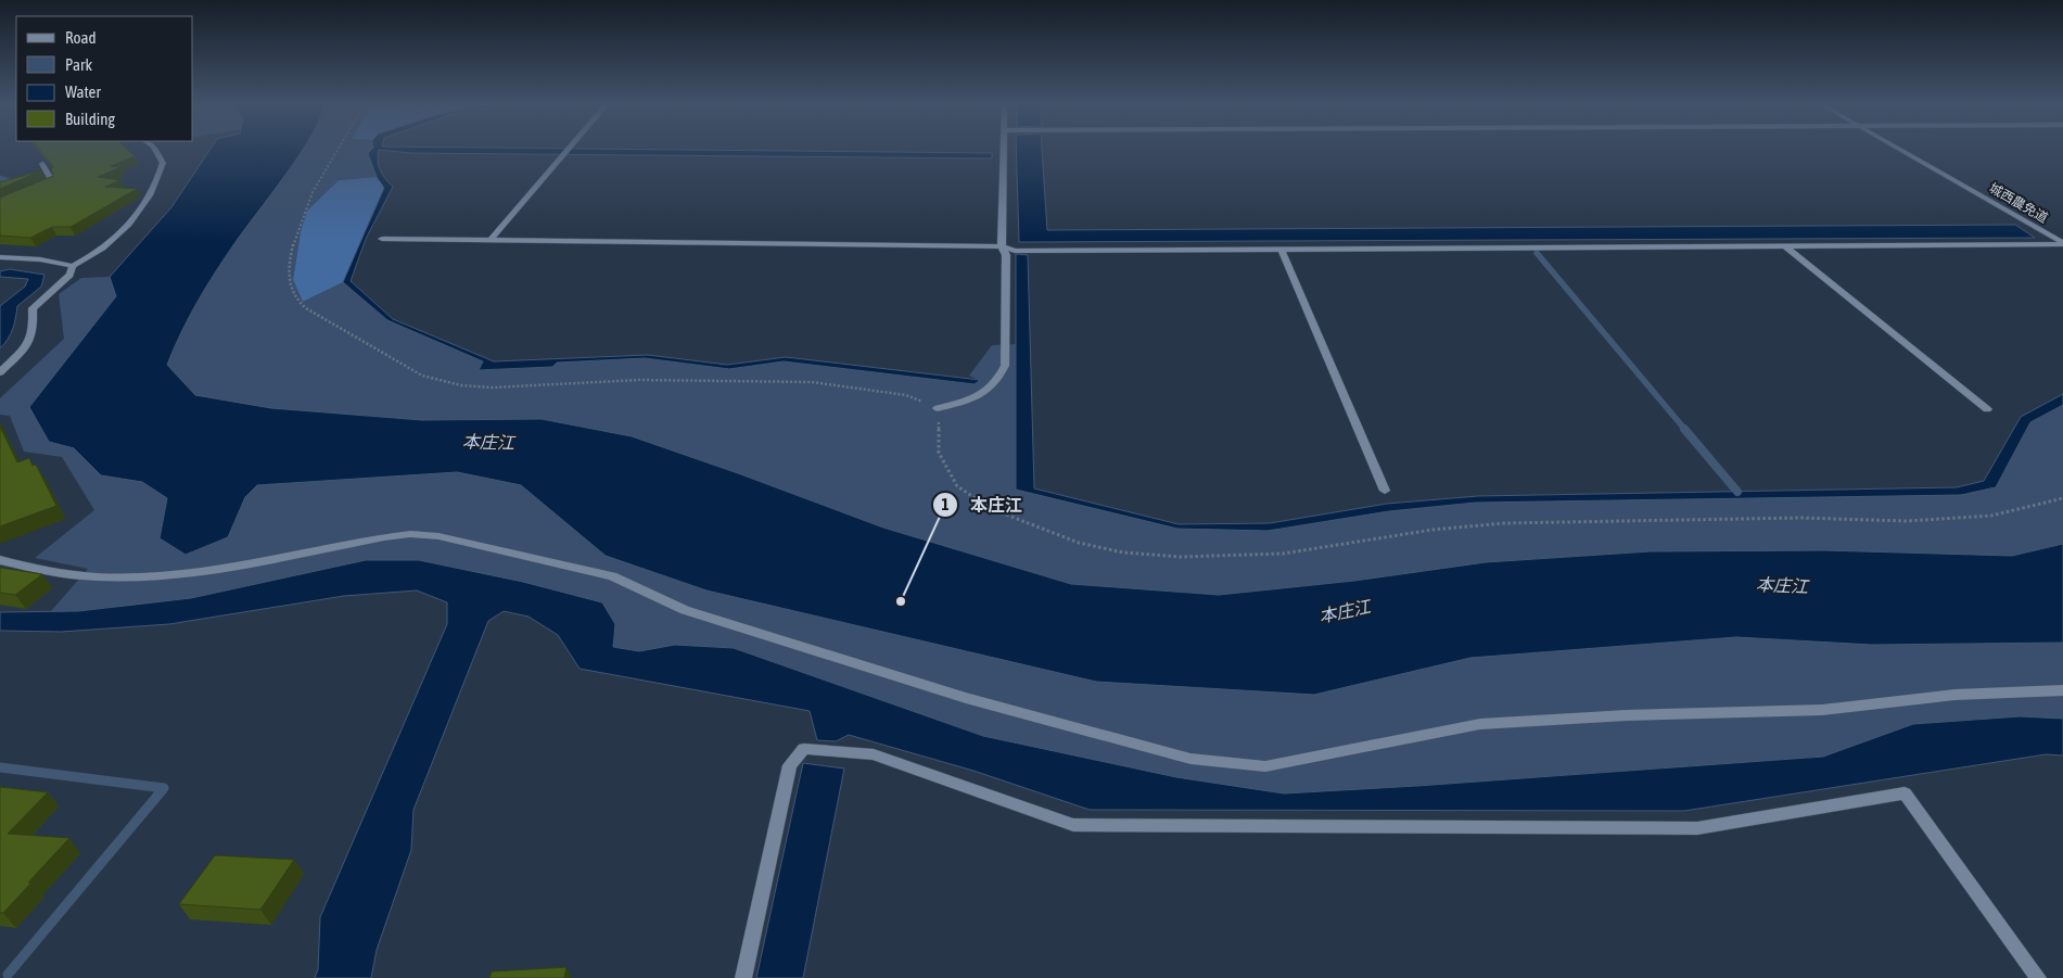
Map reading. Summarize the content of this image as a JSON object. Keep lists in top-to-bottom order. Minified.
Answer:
{"streets":{"street":["城西農免道"]},"water":["本庄江"],"places":["本庄江"],"legend":["Road","Park","Water","Building"]}
